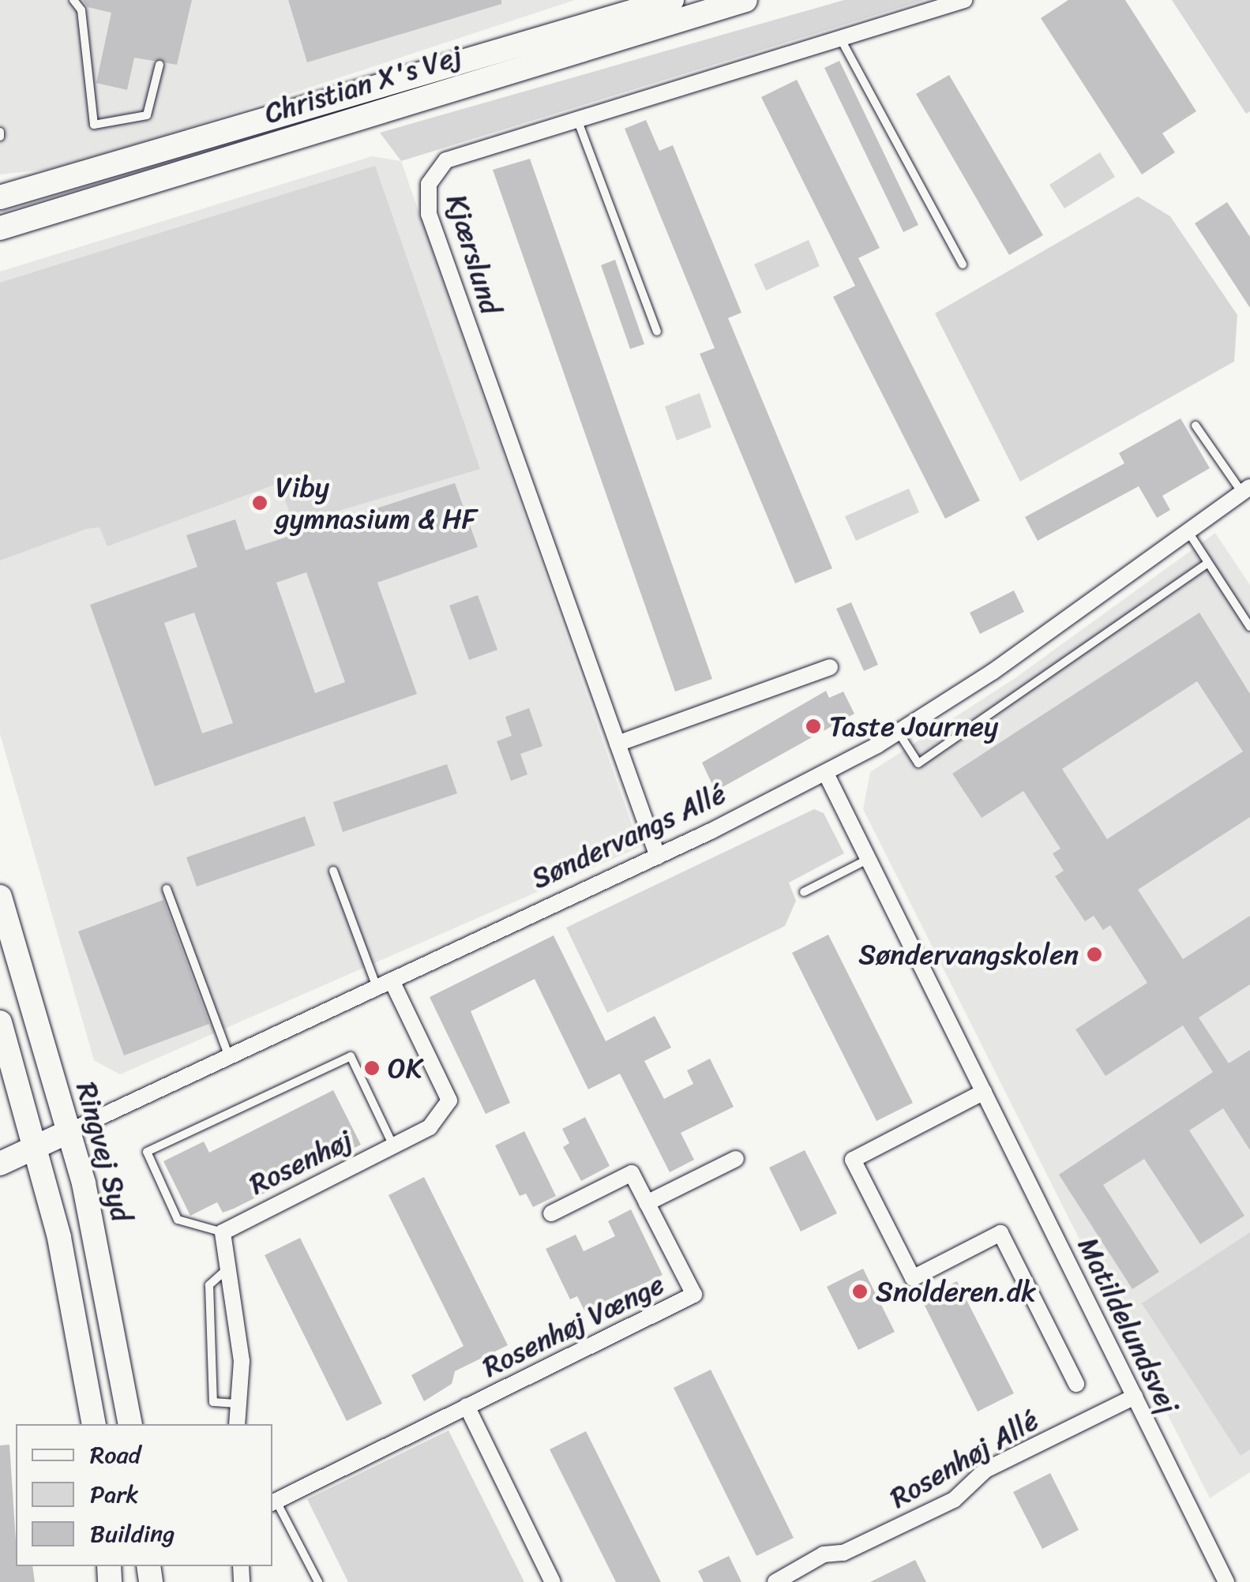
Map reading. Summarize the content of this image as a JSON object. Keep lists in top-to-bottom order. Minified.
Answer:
{"streets":{"main road":["Christian X's Vej","Søndervangs Allé","Ringvej Syd"],"street":["Kjærslund","Rosenhøj","Rosenhøj Vænge","Matildelundsvej","Rosenhøj Allé"]},"crossings":[["Kjærslund","Søndervangs Allé"],["Søndervangs Allé","Ringvej Syd"],["Søndervangs Allé","Rosenhøj"],["Søndervangs Allé","Matildelundsvej"],["Matildelundsvej","Rosenhøj Allé"]],"places":["Viby gymnasium & HF","Taste Journey","Søndervangskolen","OK","Snolderen.dk"],"legend":["Road","Park","Building"]}
